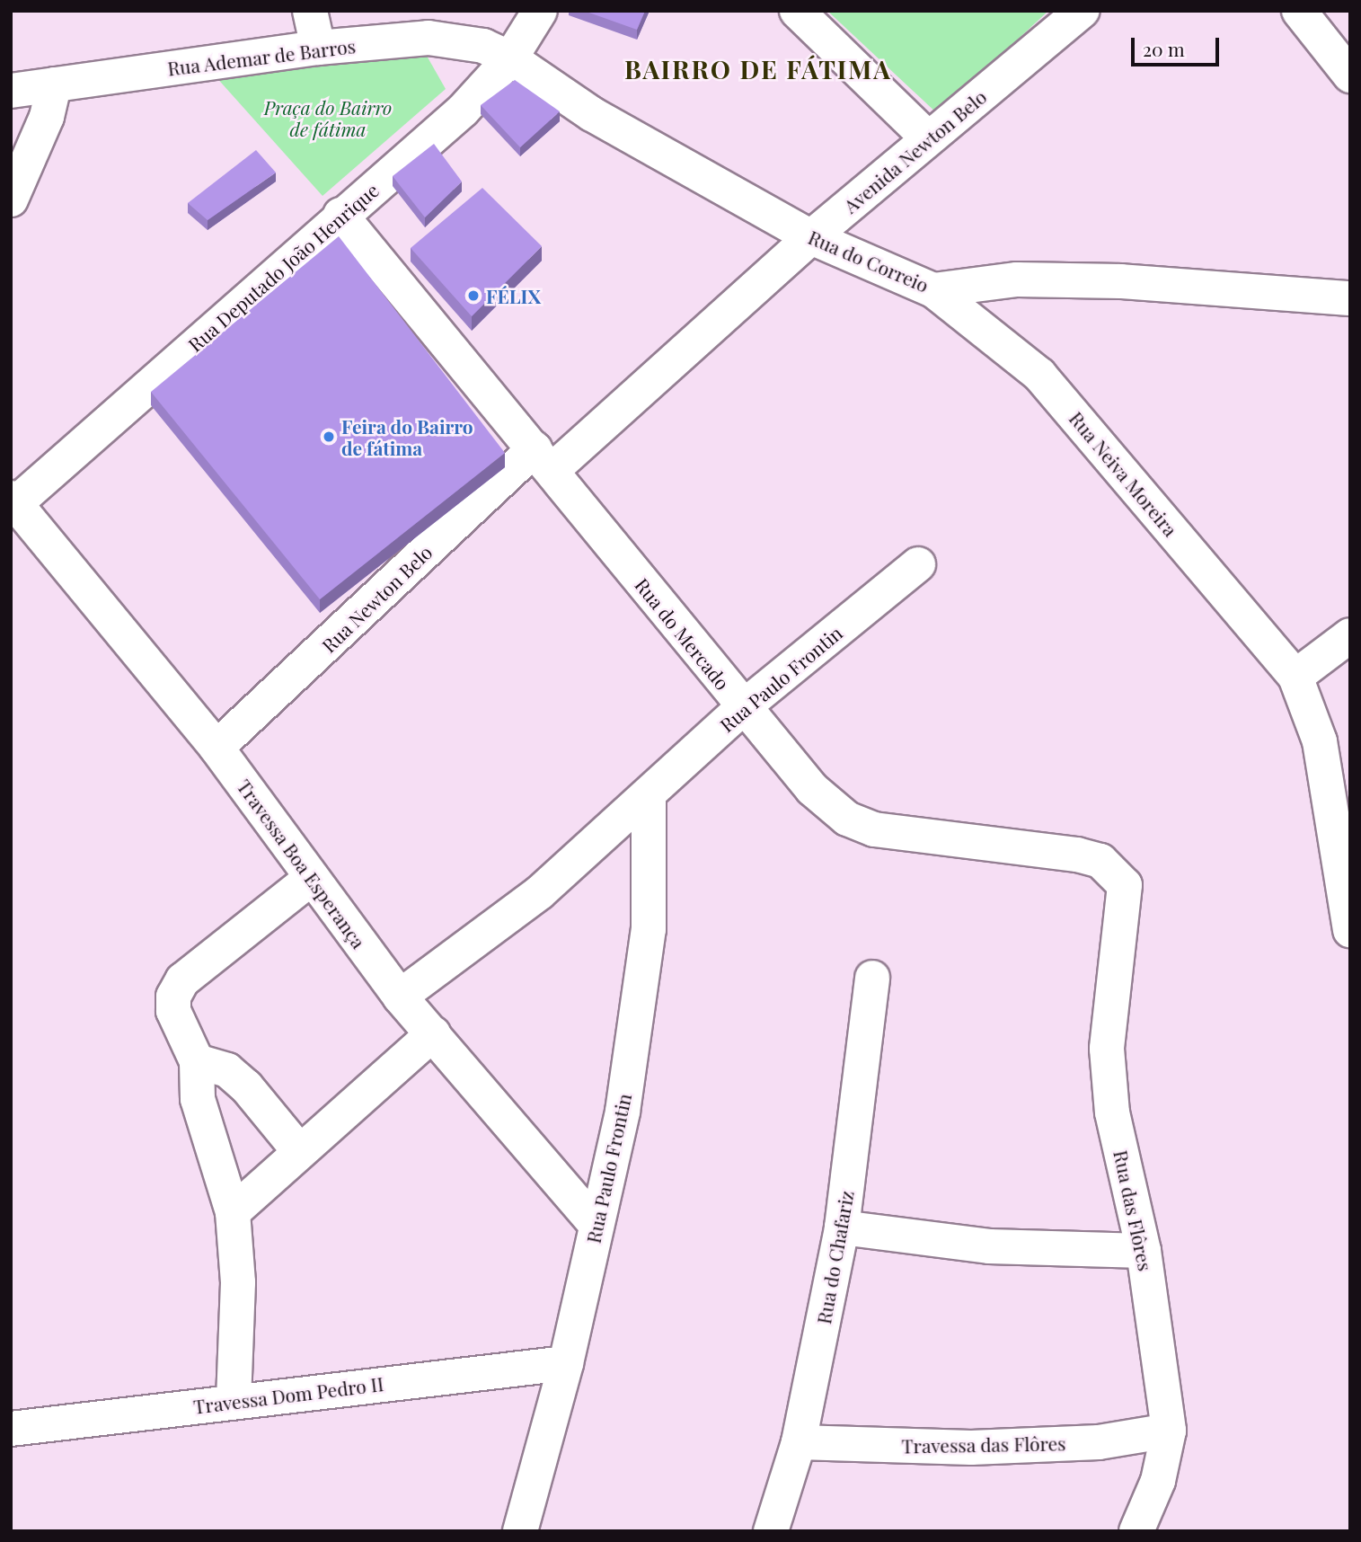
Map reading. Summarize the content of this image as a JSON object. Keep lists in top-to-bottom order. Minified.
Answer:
{"streets":{"street":["Rua Ademar de Barros","Avenida Newton Belo","Rua do Correio","Rua Deputado João Henrique","Rua Neiva Moreira","Rua Newton Belo","Rua do Mercado","Rua Paulo Frontin","Travessa Boa Esperança","Rua das Flôres","Rua do Chafariz","Travessa Dom Pedro II","Travessa das Flôres"]},"crossings":[["Rua Ademar de Barros","Rua do Correio"],["Rua Ademar de Barros","Rua Deputado João Henrique"],["Avenida Newton Belo","Rua do Correio"],["Avenida Newton Belo","Rua Newton Belo"],["Avenida Newton Belo","Rua do Mercado"],["Rua do Correio","Rua Deputado João Henrique"],["Rua do Correio","Rua Neiva Moreira"],["Rua Deputado João Henrique","Rua do Mercado"],["Rua Deputado João Henrique","Travessa Boa Esperança"],["Rua Newton Belo","Rua do Mercado"],["Rua Newton Belo","Travessa Boa Esperança"],["Rua do Mercado","Rua Paulo Frontin"],["Rua do Mercado","Rua das Flôres"],["Rua Paulo Frontin","Travessa Boa Esperança"],["Rua Paulo Frontin","Travessa Dom Pedro II"],["Rua das Flôres","Travessa das Flôres"],["Rua do Chafariz","Travessa das Flôres"]],"districts":["BAIRRO DE FÁTIMA"],"parks":["Praça do Bairro de fátima"],"places":["FÉLIX","Feira do Bairro de fátima"],"scale_bar":"20 m"}
